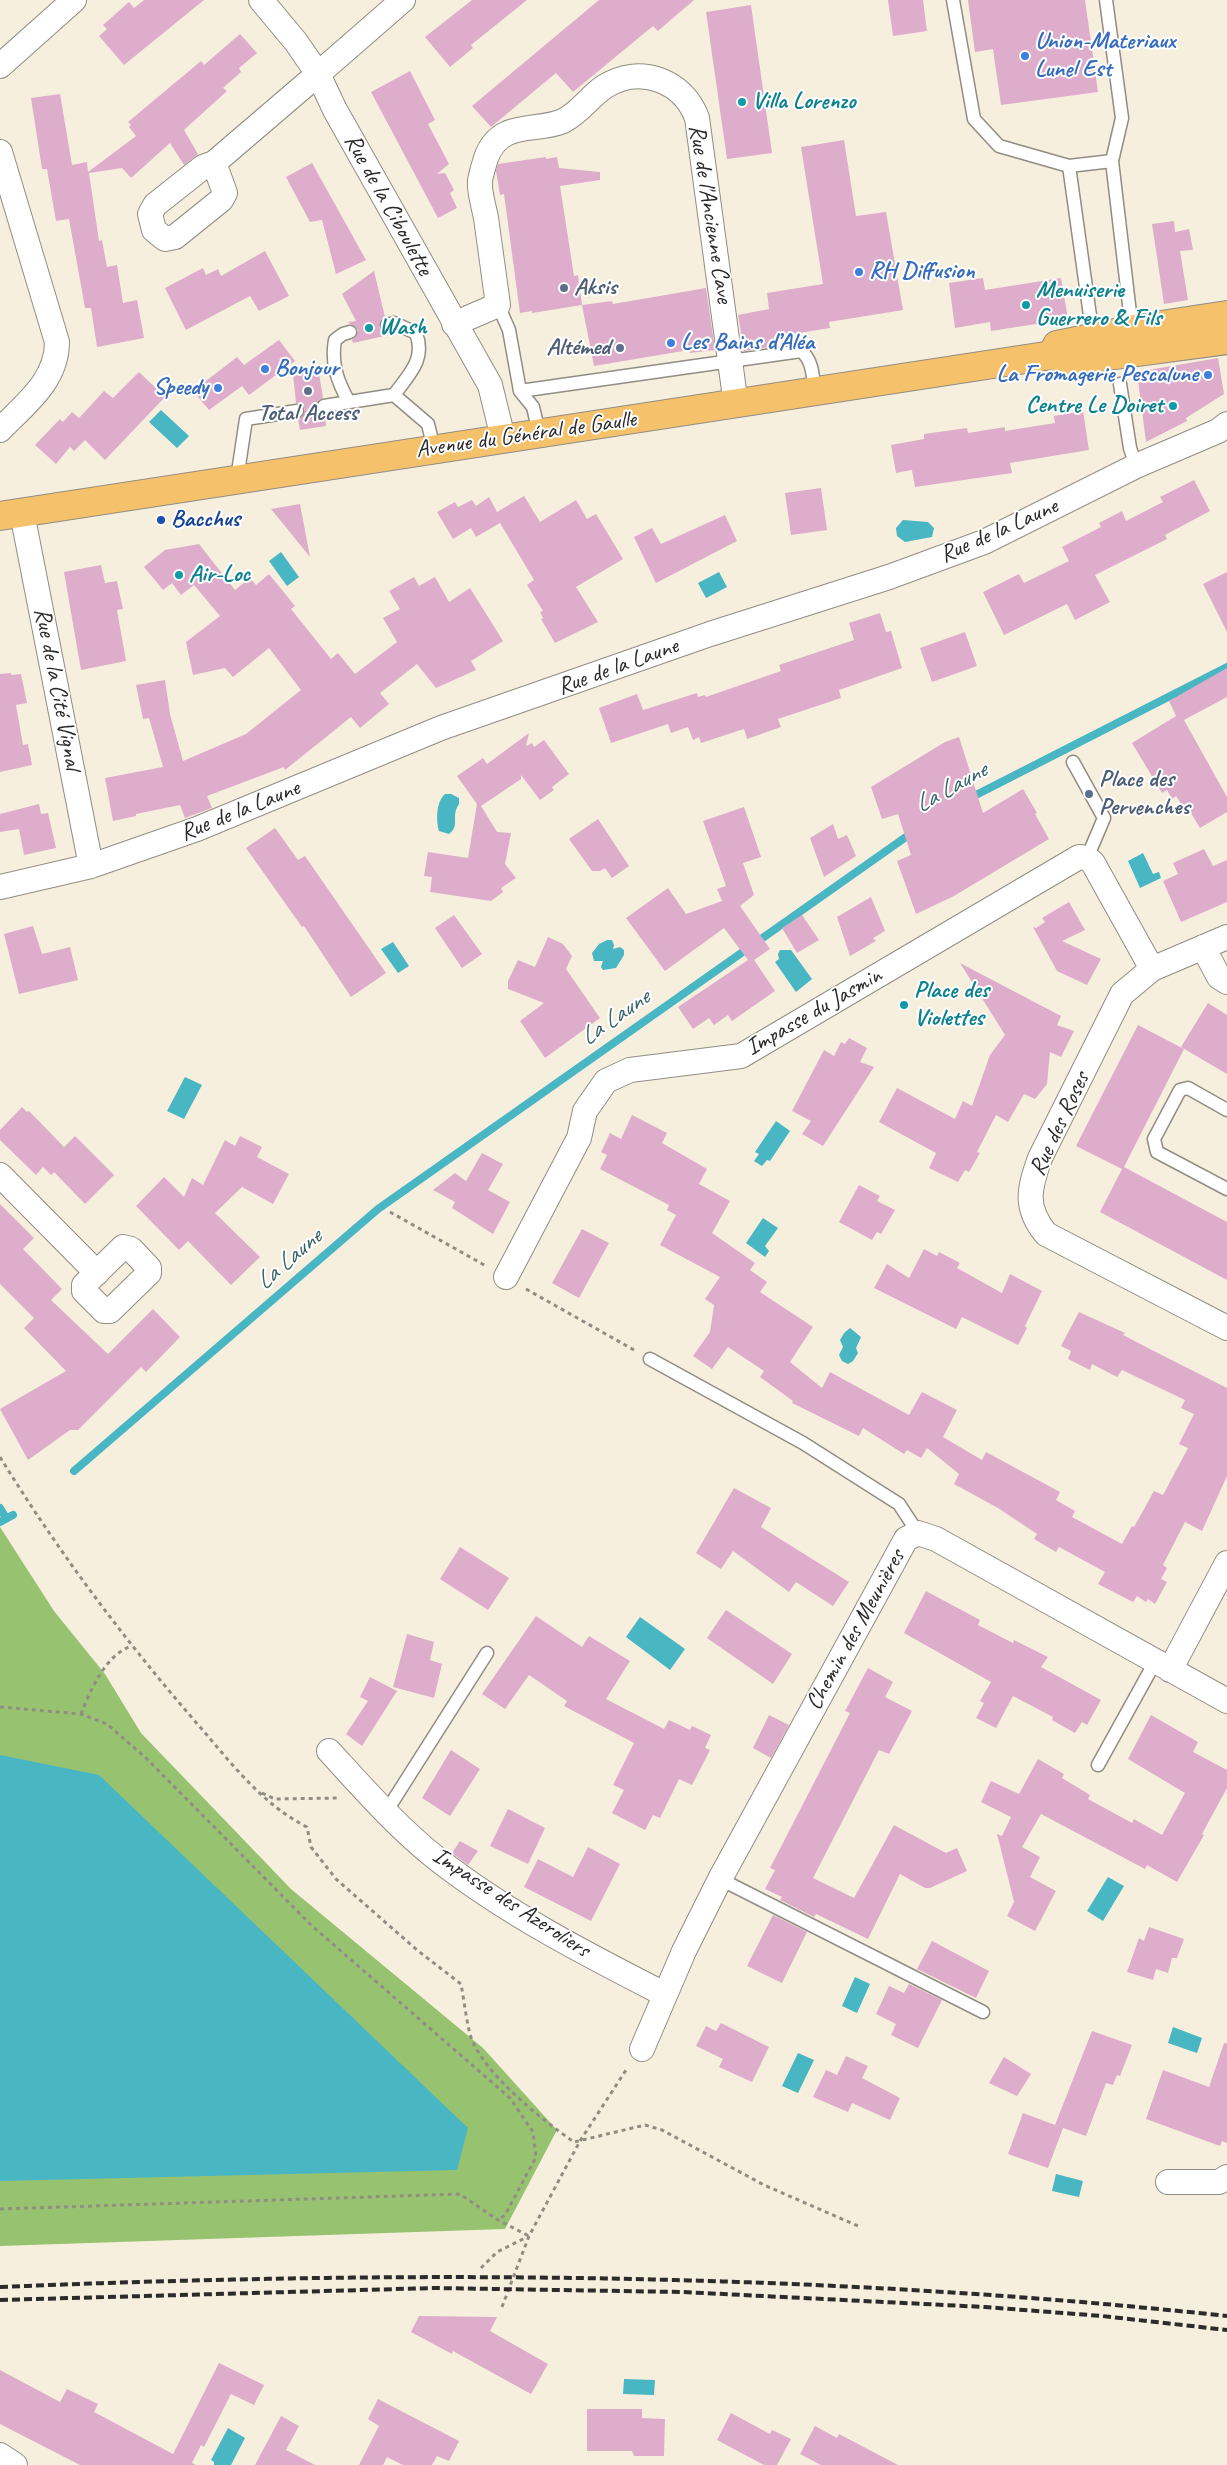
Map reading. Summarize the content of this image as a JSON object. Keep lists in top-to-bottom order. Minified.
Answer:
{"streets":{"main road":["Avenue du Général de Gaulle"],"street":["Rue de la Ciboulette","Rue de l'Ancienne Cave","Rue de la Laune","Rue de la Cité Vignal","Impasse du Jasmin","Rue des Roses","Chemin des Meunières","Impasse des Azeroliers"]},"crossings":[["Rue de la Ciboulette","Avenue du Général de Gaulle"],["Rue de l'Ancienne Cave","Avenue du Général de Gaulle"],["Avenue du Général de Gaulle","Rue de la Cité Vignal"],["Rue de la Laune","Rue de la Cité Vignal"],["Chemin des Meunières","Impasse des Azeroliers"]],"water":["La Laune"],"places":["Union-Materiaux Lunel Est","Villa Lorenzo","RH Diffusion","Aksis","Menuiserie Guerrero & Fils","Wash","Les Bains d’Aléa","Altémed","Bonjour","La Fromagerie Pescalune","Speedy","Total Access","Centre Le Doiret","Bacchus","Air-Loc","Place des Pervenches","Place des Violettes"]}
